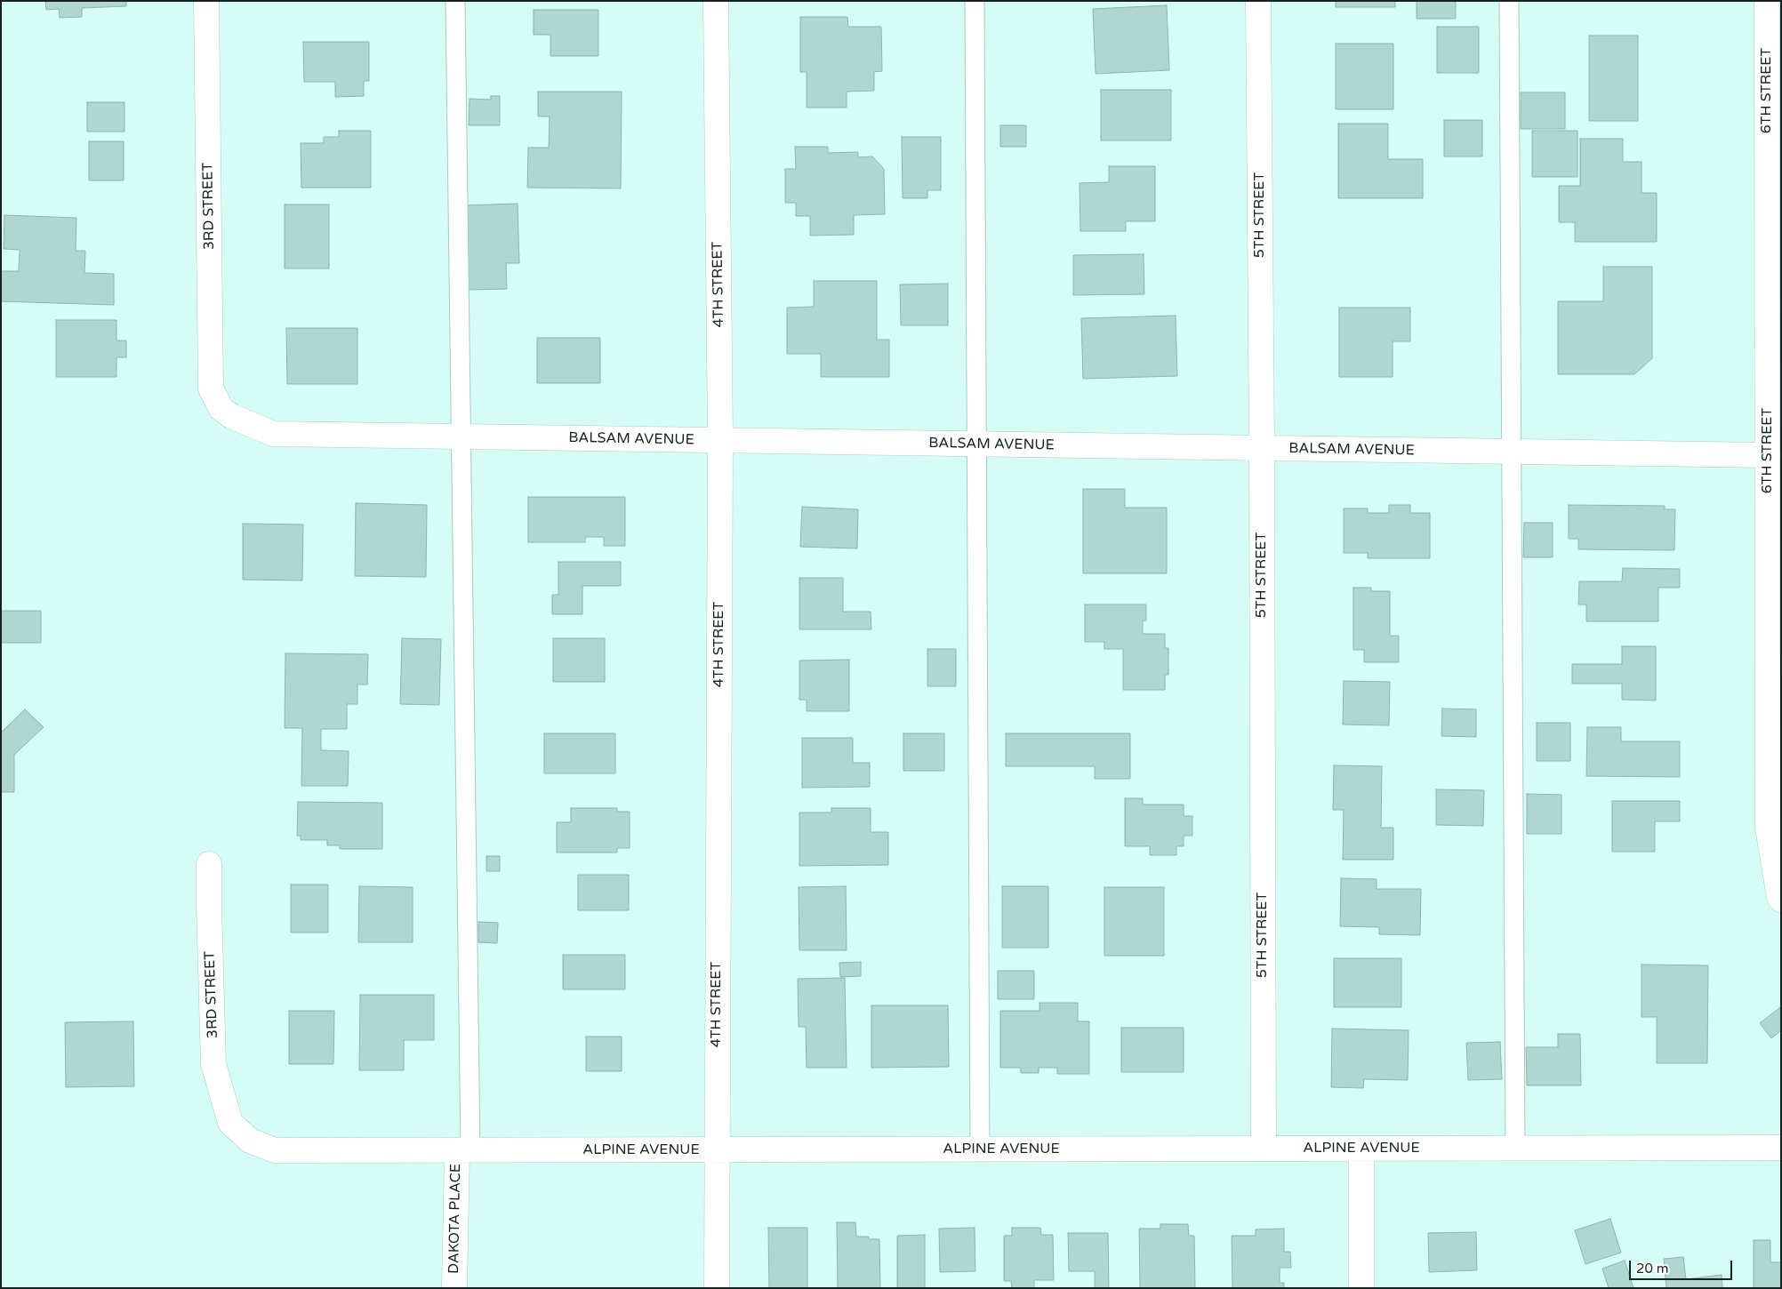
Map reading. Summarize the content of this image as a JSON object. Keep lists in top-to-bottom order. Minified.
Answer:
{"streets":{"street":["6TH STREET","3RD STREET","5TH STREET","4TH STREET","BALSAM AVENUE","ALPINE AVENUE","DAKOTA PLACE"]},"crossings":[["6TH STREET","BALSAM AVENUE"],["3RD STREET","BALSAM AVENUE"],["3RD STREET","ALPINE AVENUE"],["5TH STREET","BALSAM AVENUE"],["5TH STREET","ALPINE AVENUE"],["4TH STREET","BALSAM AVENUE"],["4TH STREET","ALPINE AVENUE"],["ALPINE AVENUE","DAKOTA PLACE"]],"scale_bar":"20 m"}
